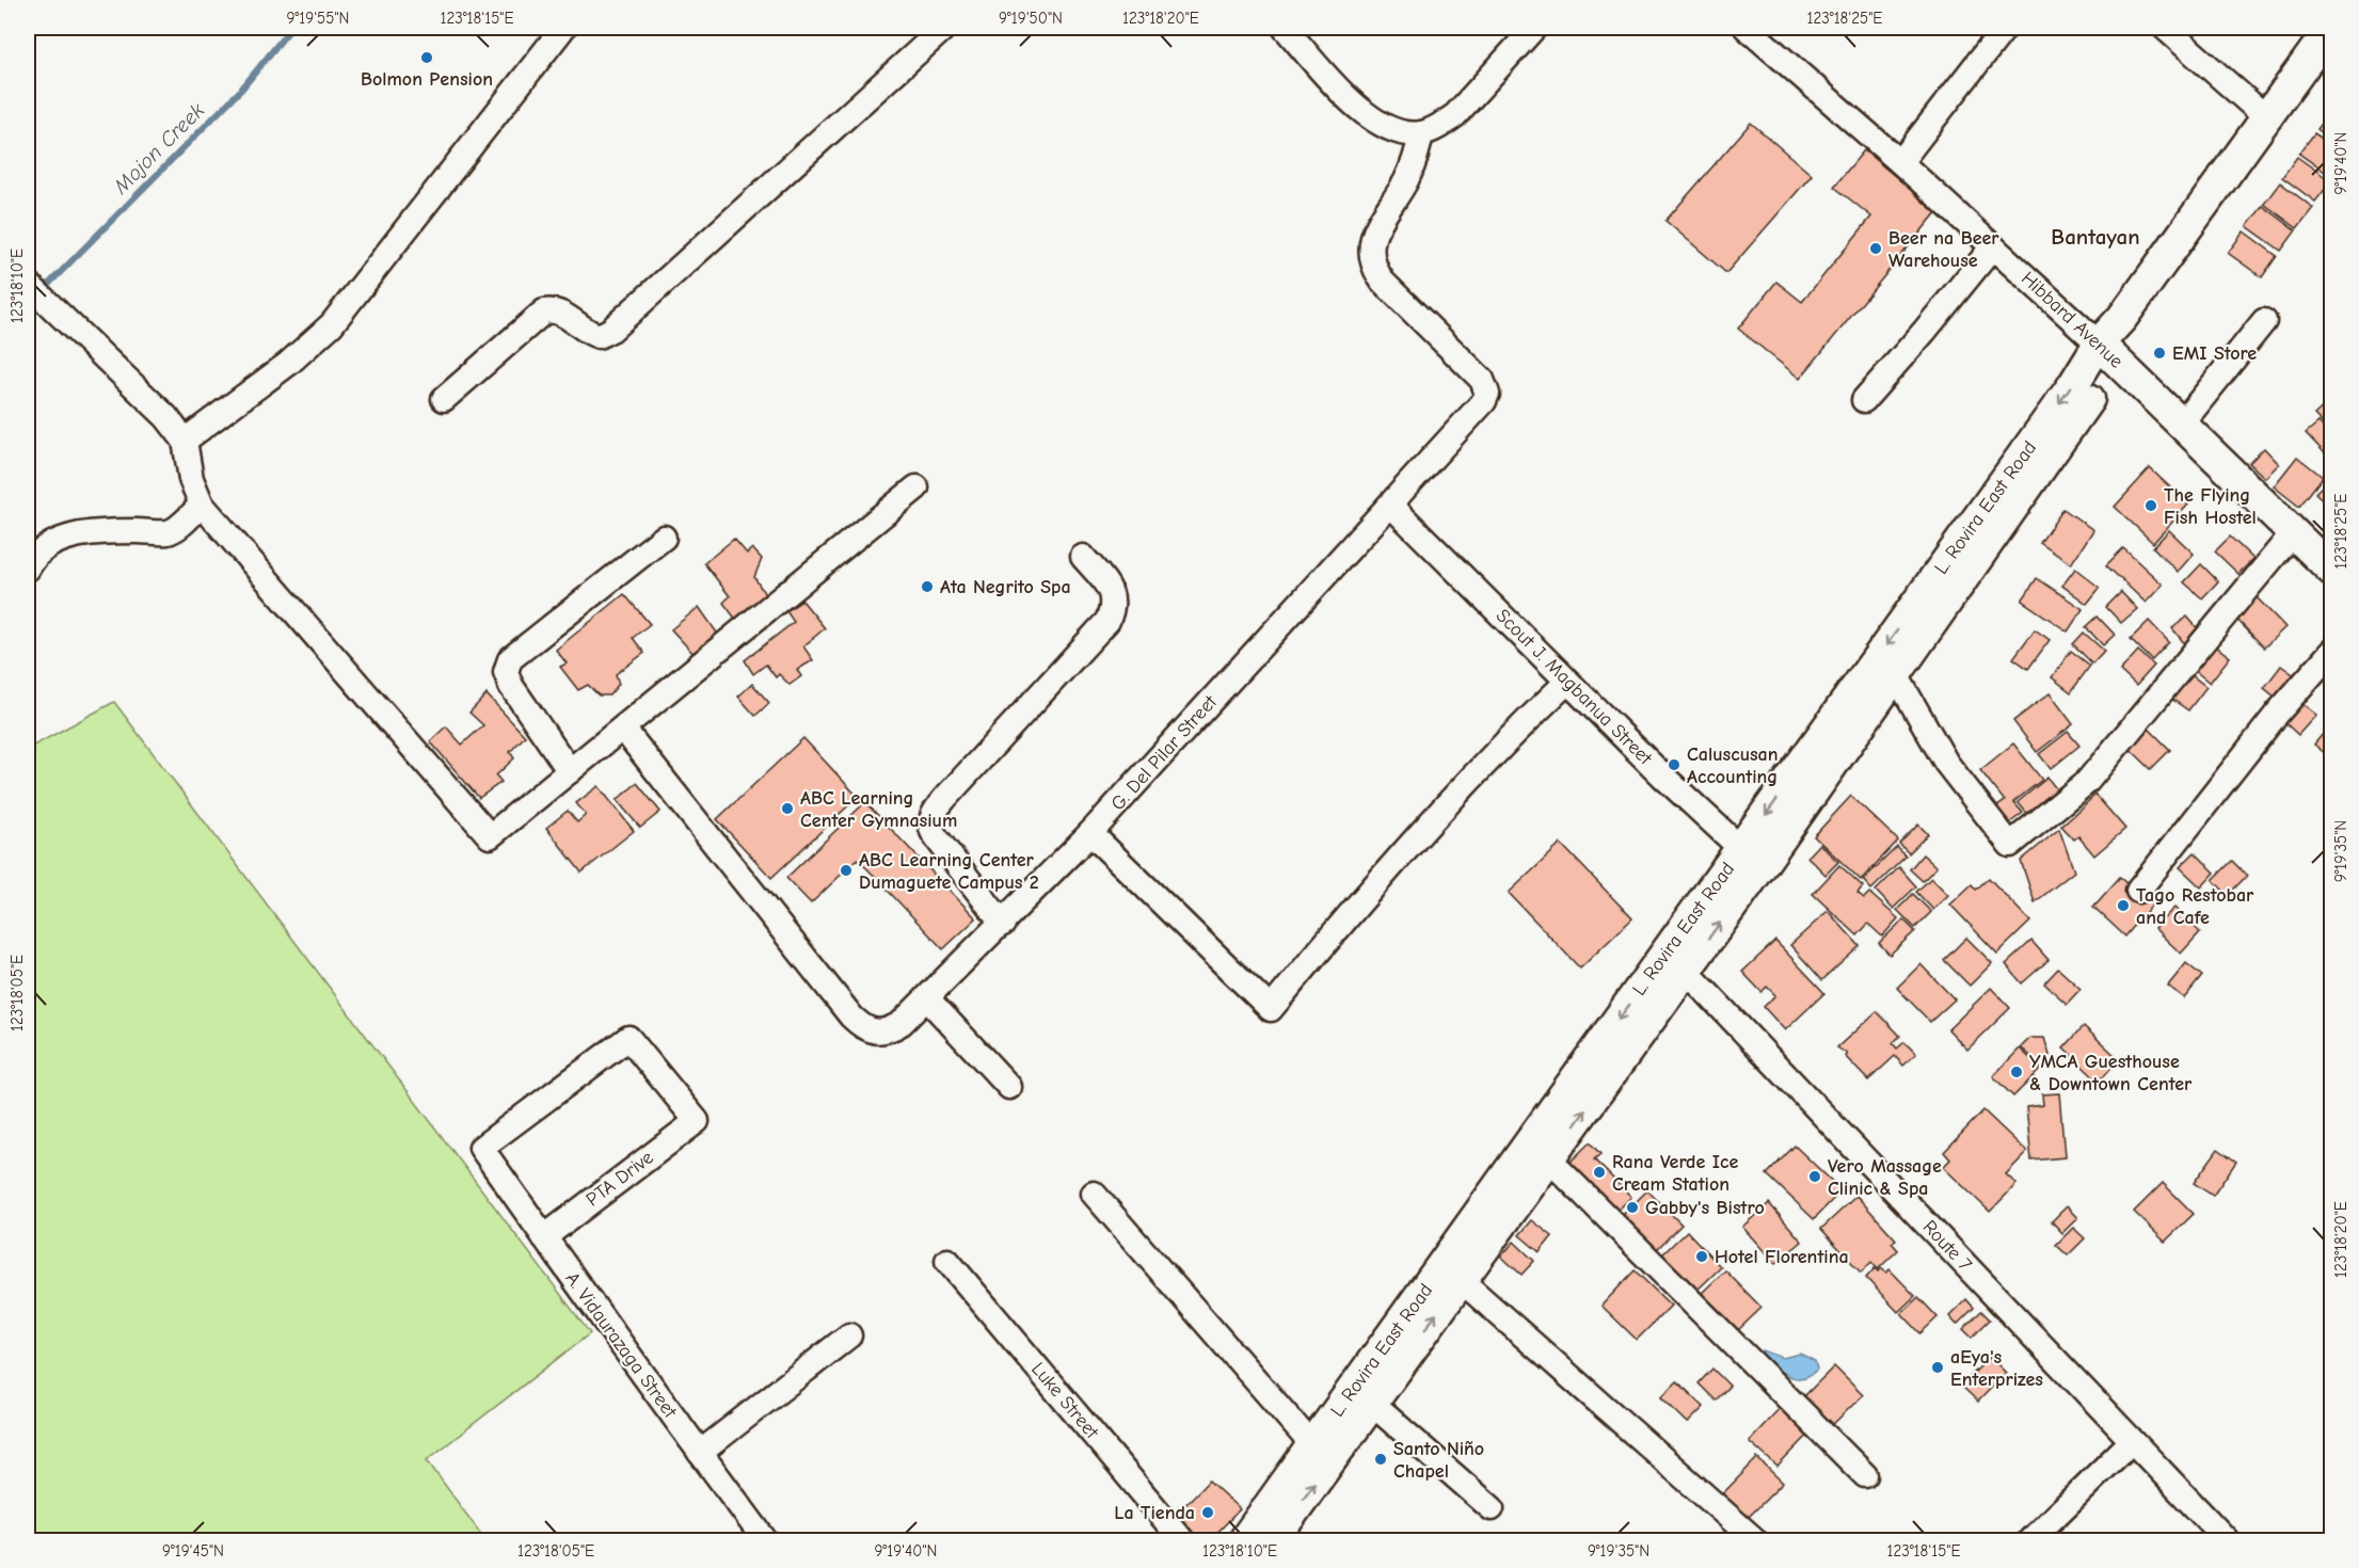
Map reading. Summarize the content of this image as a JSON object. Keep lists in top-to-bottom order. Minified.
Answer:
{"streets":{"main road":["Hibbard Avenue","L. Rovira East Road"],"street":["Scout J. Magbanua Street","G. Del Pilar Street","PTA Drive","Route 7","A. Vidaurazaga Street","Luke Street"]},"crossings":[["Hibbard Avenue","L. Rovira East Road"],["L. Rovira East Road","Scout J. Magbanua Street"],["L. Rovira East Road","Route 7"],["Scout J. Magbanua Street","G. Del Pilar Street"],["PTA Drive","A. Vidaurazaga Street"]],"districts":["Bantayan"],"water":["Mojon Creek"],"places":["Bolmon Pension","Beer na Beer Warehouse","EMI Store","The Flying Fish Hostel","Ata Negrito Spa","Caluscusan Accounting","ABC Learning Center Gymnasium","ABC Learning Center Dumaguete Campus 2","Tago Restobar and Cafe","YMCA Guesthouse & Downtown Center","Rana Verde Ice Cream Station","Vero Massage Clinic & Spa","Gabby's Bistro","Hotel Florentina","aEya's Enterprizes","Santo Niño Chapel","La Tienda"],"coordinates":["9°19'55\"N","123°18'15\"E","9°19'50\"N","123°18'20\"E","123°18'25\"E","9°19'40\"N","123°18'10\"E","9°19'35\"N","123°18'05\"E","9°19'45\"N"]}
